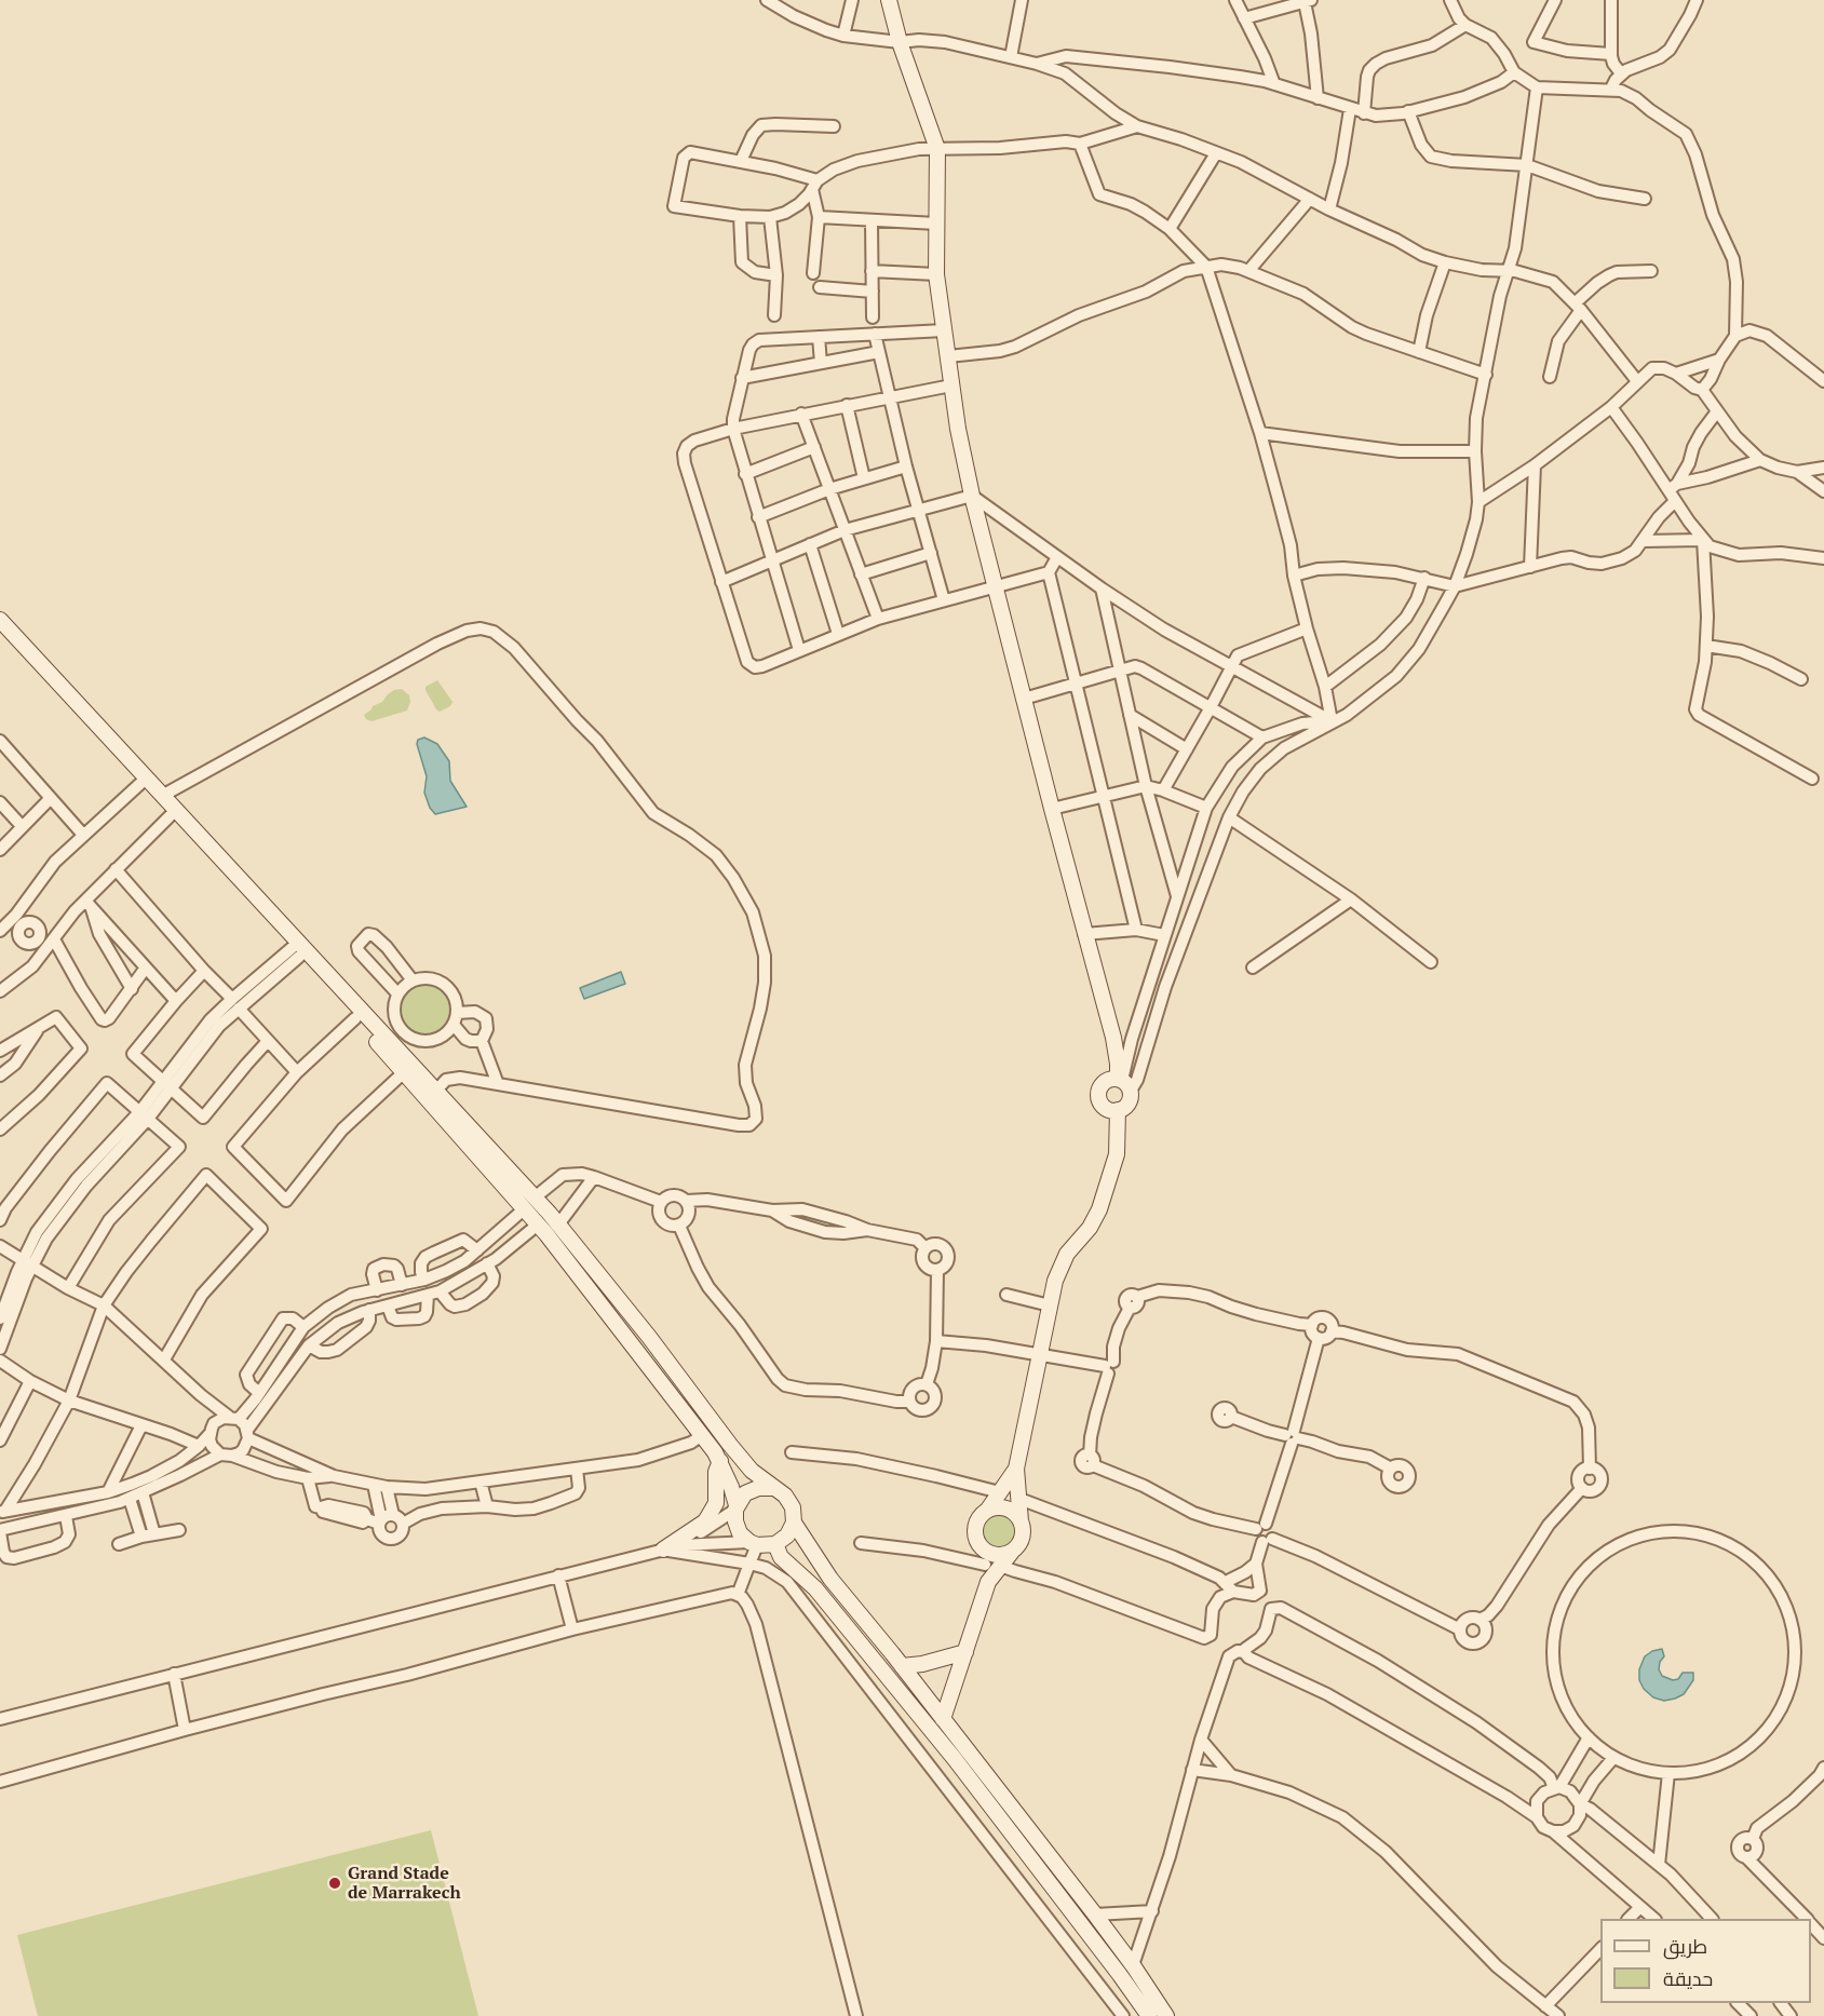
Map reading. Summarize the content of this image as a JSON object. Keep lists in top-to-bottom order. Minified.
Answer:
{"places":["Grand Stade de Marrakech"],"legend":["طريق","حديقة"]}
